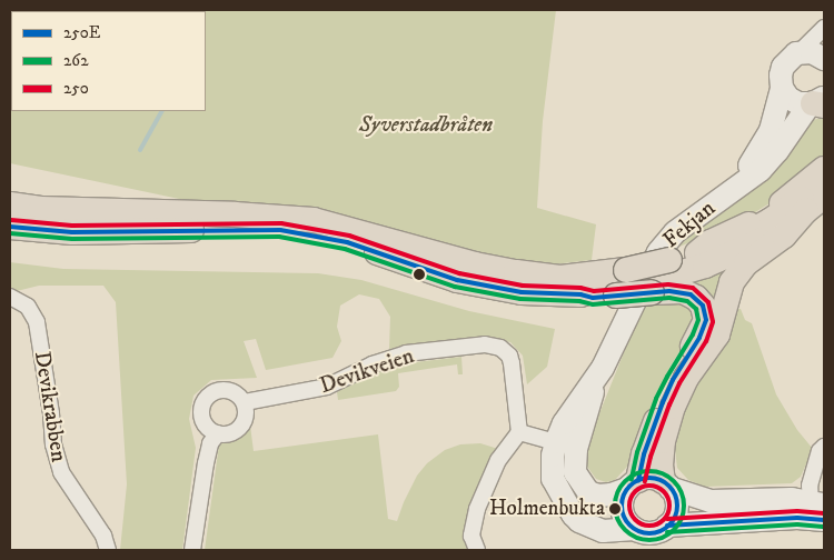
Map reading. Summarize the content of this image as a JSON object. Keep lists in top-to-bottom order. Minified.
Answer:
{"streets":{"main road":["Fekjan"],"street":["Devikveien","Devikrabben"]},"parks":["Syverstadbråten"],"places":["Holmenbukta"],"lines":["transit line 250","transit line 250E","transit line 262"],"legend":["250E","262","250"]}
